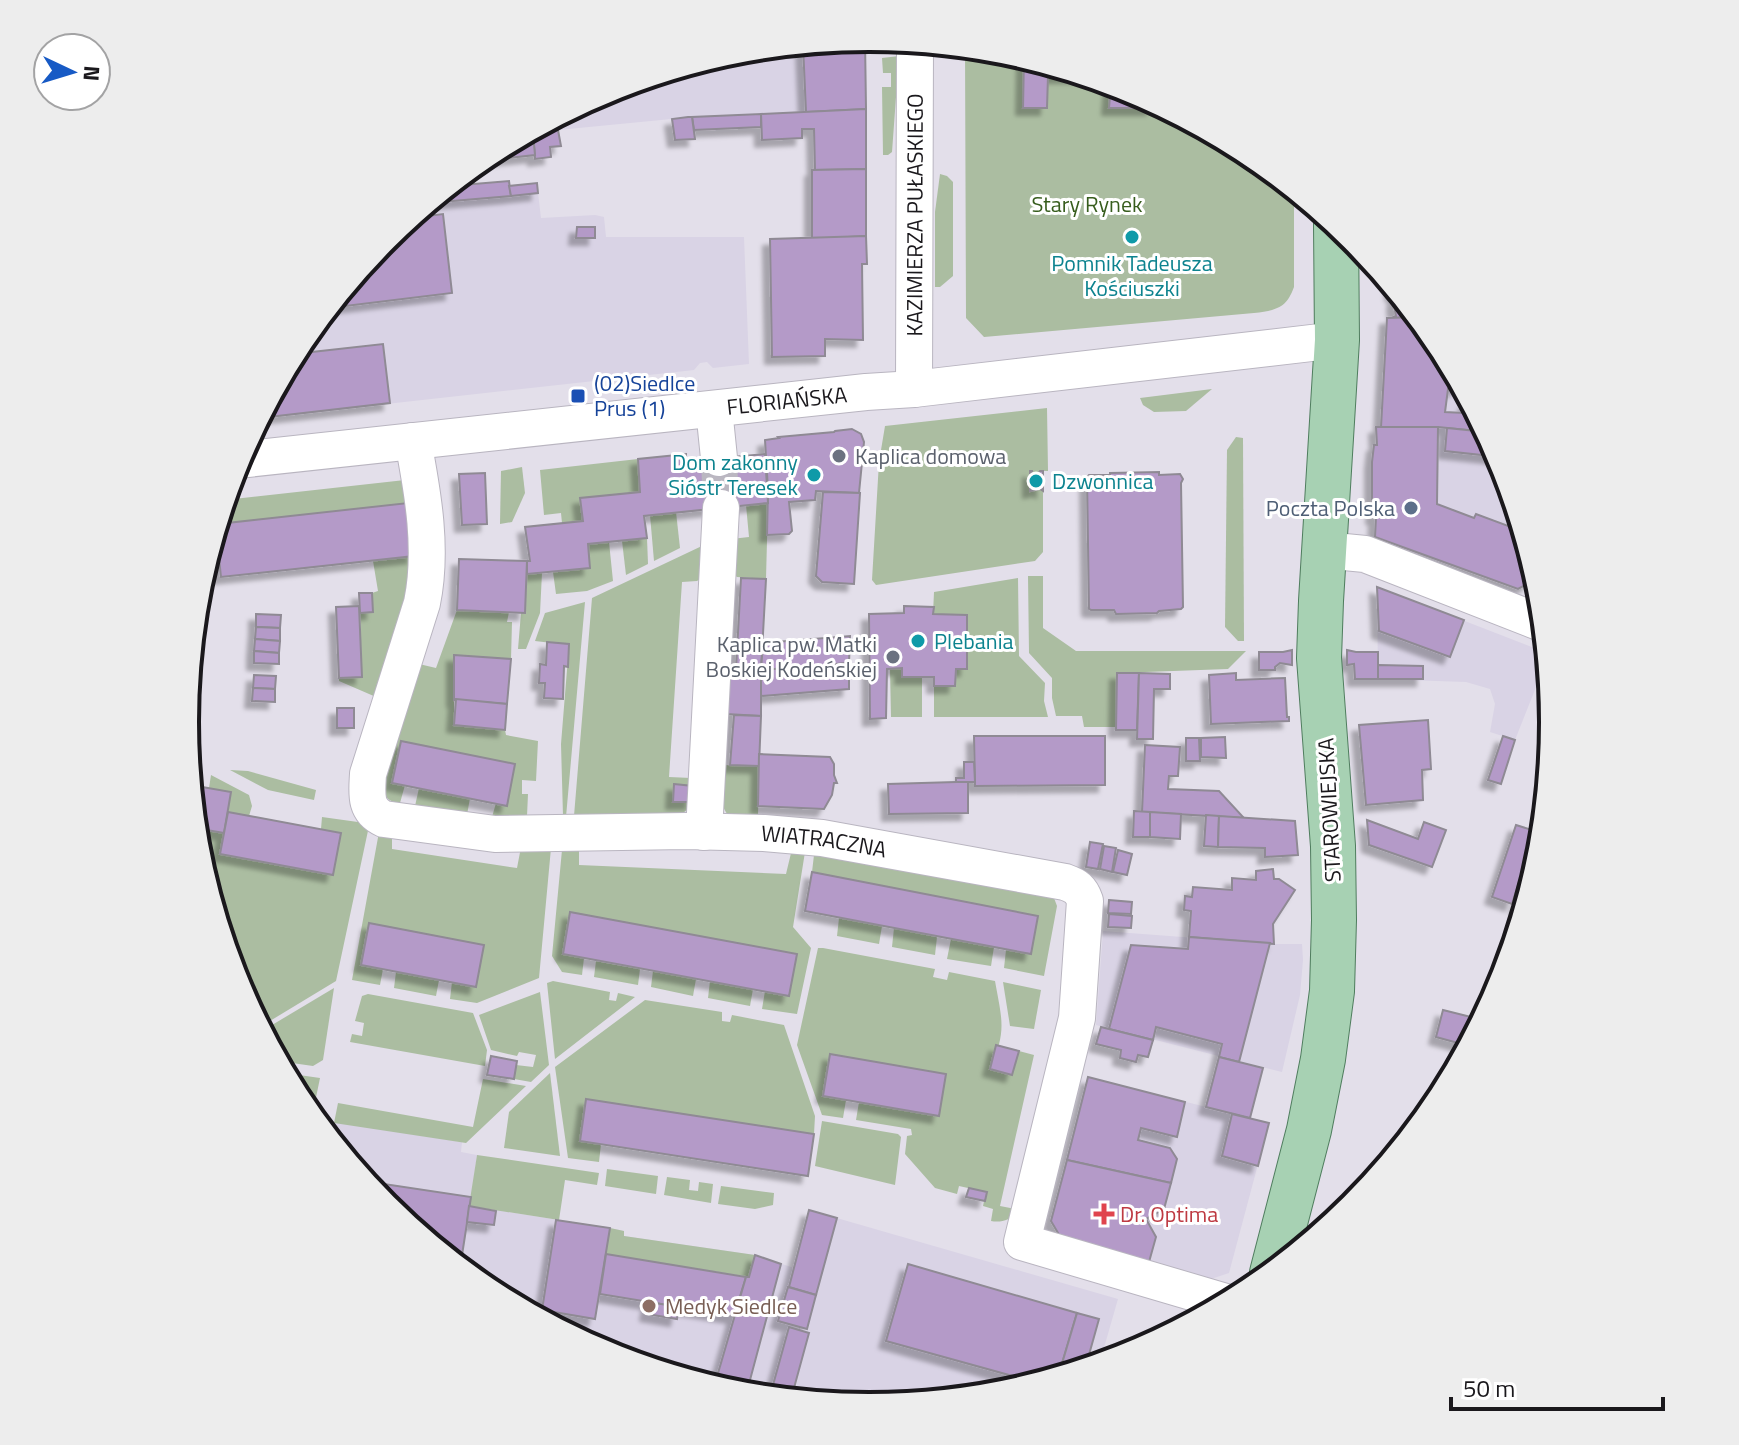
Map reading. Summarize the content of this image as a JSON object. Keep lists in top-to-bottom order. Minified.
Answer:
{"streets":{"main road":["STAROWIEJSKA"],"street":["KAZIMIERZA PUŁASKIEGO","FLORIAŃSKA","WIATRACZNA"]},"crossings":[["KAZIMIERZA PUŁASKIEGO","FLORIAŃSKA"],["FLORIAŃSKA","STAROWIEJSKA"],["FLORIAŃSKA","WIATRACZNA"]],"parks":["Stary Rynek"],"places":{"other":["Pomnik Tadeusza Kościuszki","Kaplica domowa","Dom zakonny Sióstr Teresek","Dzwonnica","Poczta Polska","Plebania","Kaplica pw. Matki Boskiej Kodeńskiej","Medyk Siedlce"],"transit":["(02)Siedlce Prus (1)"],"health":["Dr. Optima"]},"scale_bar":"50 m","north":"right"}
